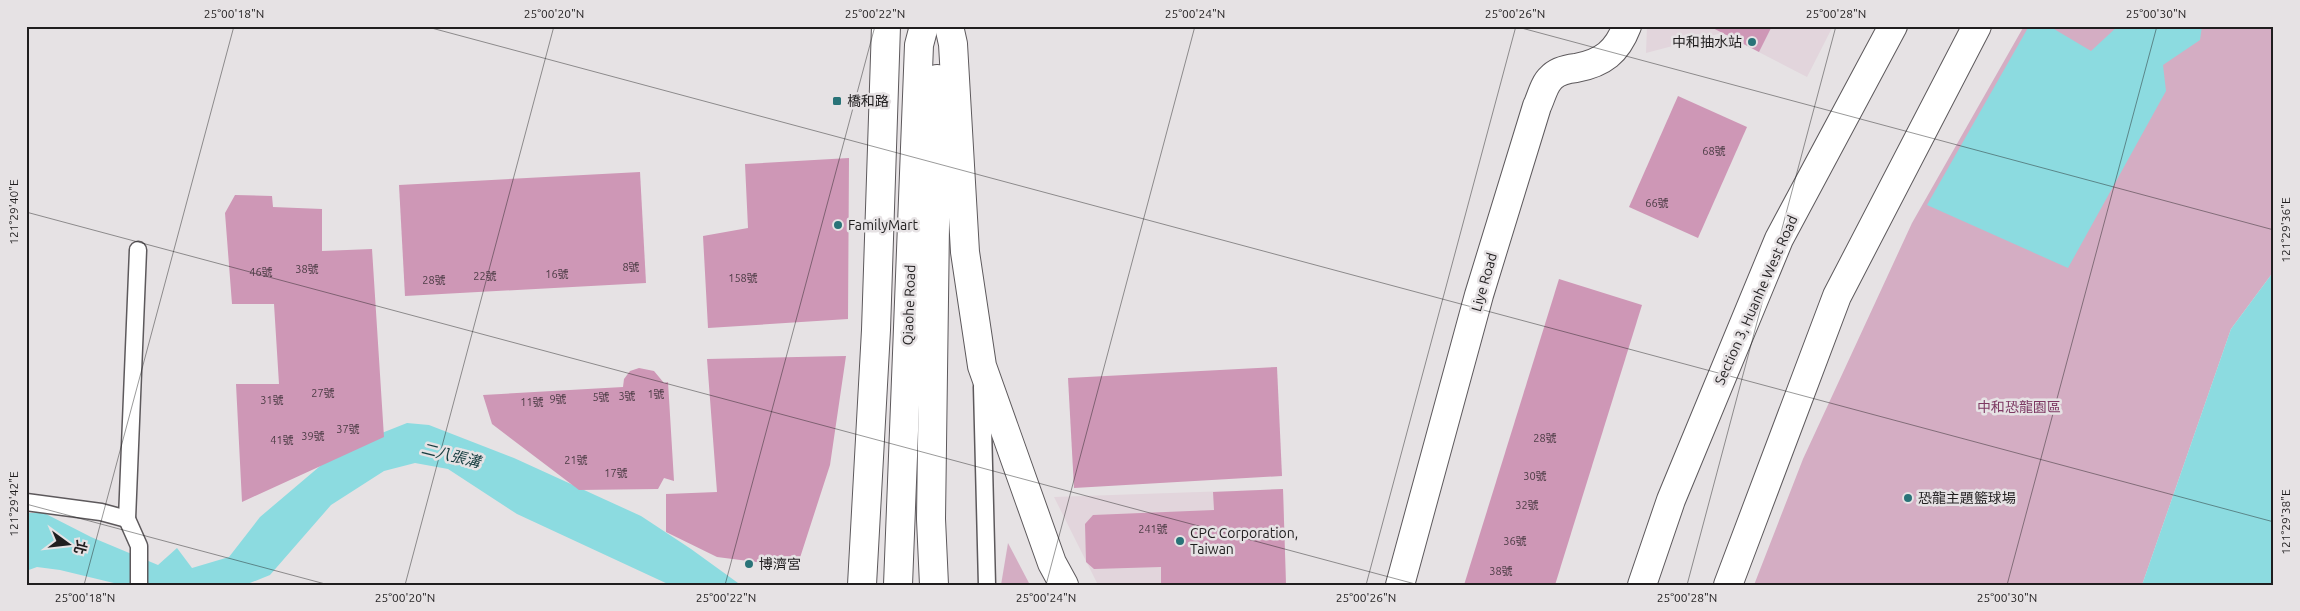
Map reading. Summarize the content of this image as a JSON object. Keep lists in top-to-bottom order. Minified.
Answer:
{"streets":{"street":["Liye Road","Section 3, Huanhe West Road","Qiaohe Road"]},"water":["二八張溝"],"parks":["中和恐龍園區"],"places":{"other":["中和抽水站","FamilyMart","恐龍主題籃球場","CPC Corporation, Taiwan","博濟宮"],"transit":["橋和路"]},"house_numbers":["68號","66號","8號","38號","46號","16號","22號","158號","28號","27號","1號","3號","5號","9號","31號","11號","37號","39號","28號","41號","21號","17號","30號","32號","241號","36號","38號"],"north":"right","coordinates":["25°00'18\"N","25°00'20\"N","25°00'22\"N","25°00'24\"N","25°00'26\"N","25°00'28\"N","25°00'30\"N","121°29'40\"E","121°29'36\"E","121°29'42\"E","121°29'38\"E"]}
